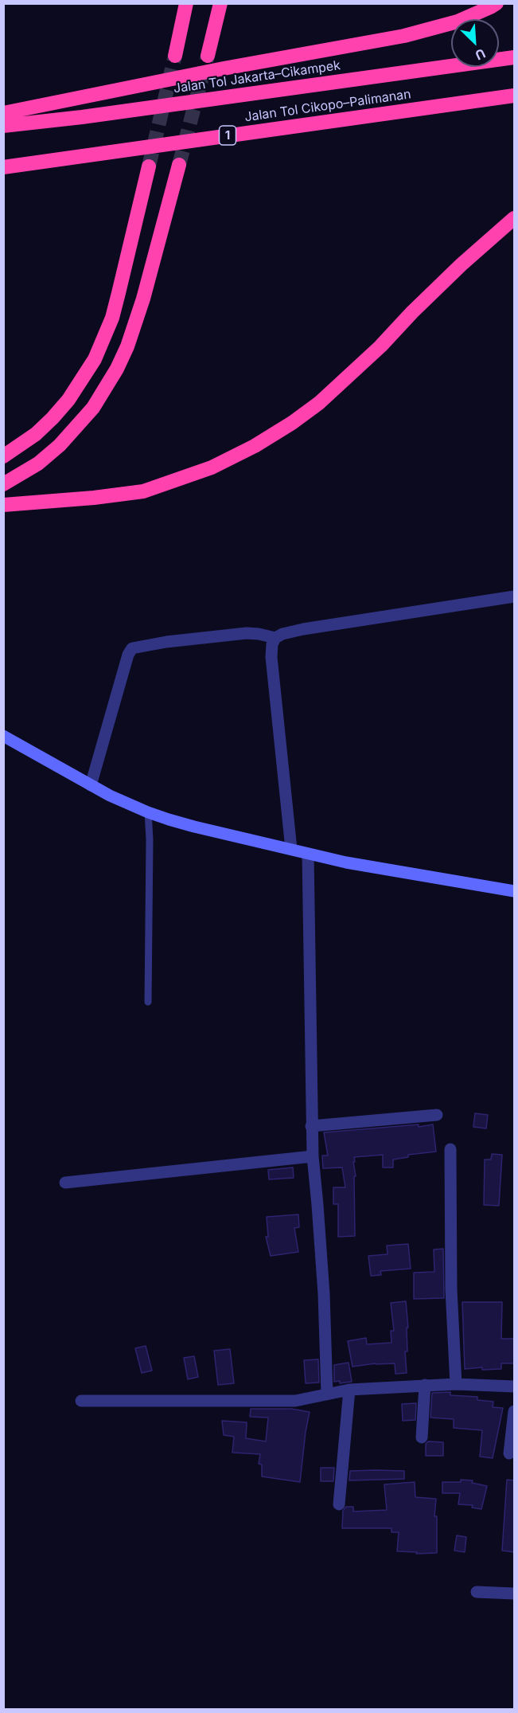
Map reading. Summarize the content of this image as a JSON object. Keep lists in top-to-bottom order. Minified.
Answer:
{"streets":{"highway":["Jalan Tol Jakarta–Cikampek","Jalan Tol Cikopo–Palimanan","1"]},"north":"bottom right"}
